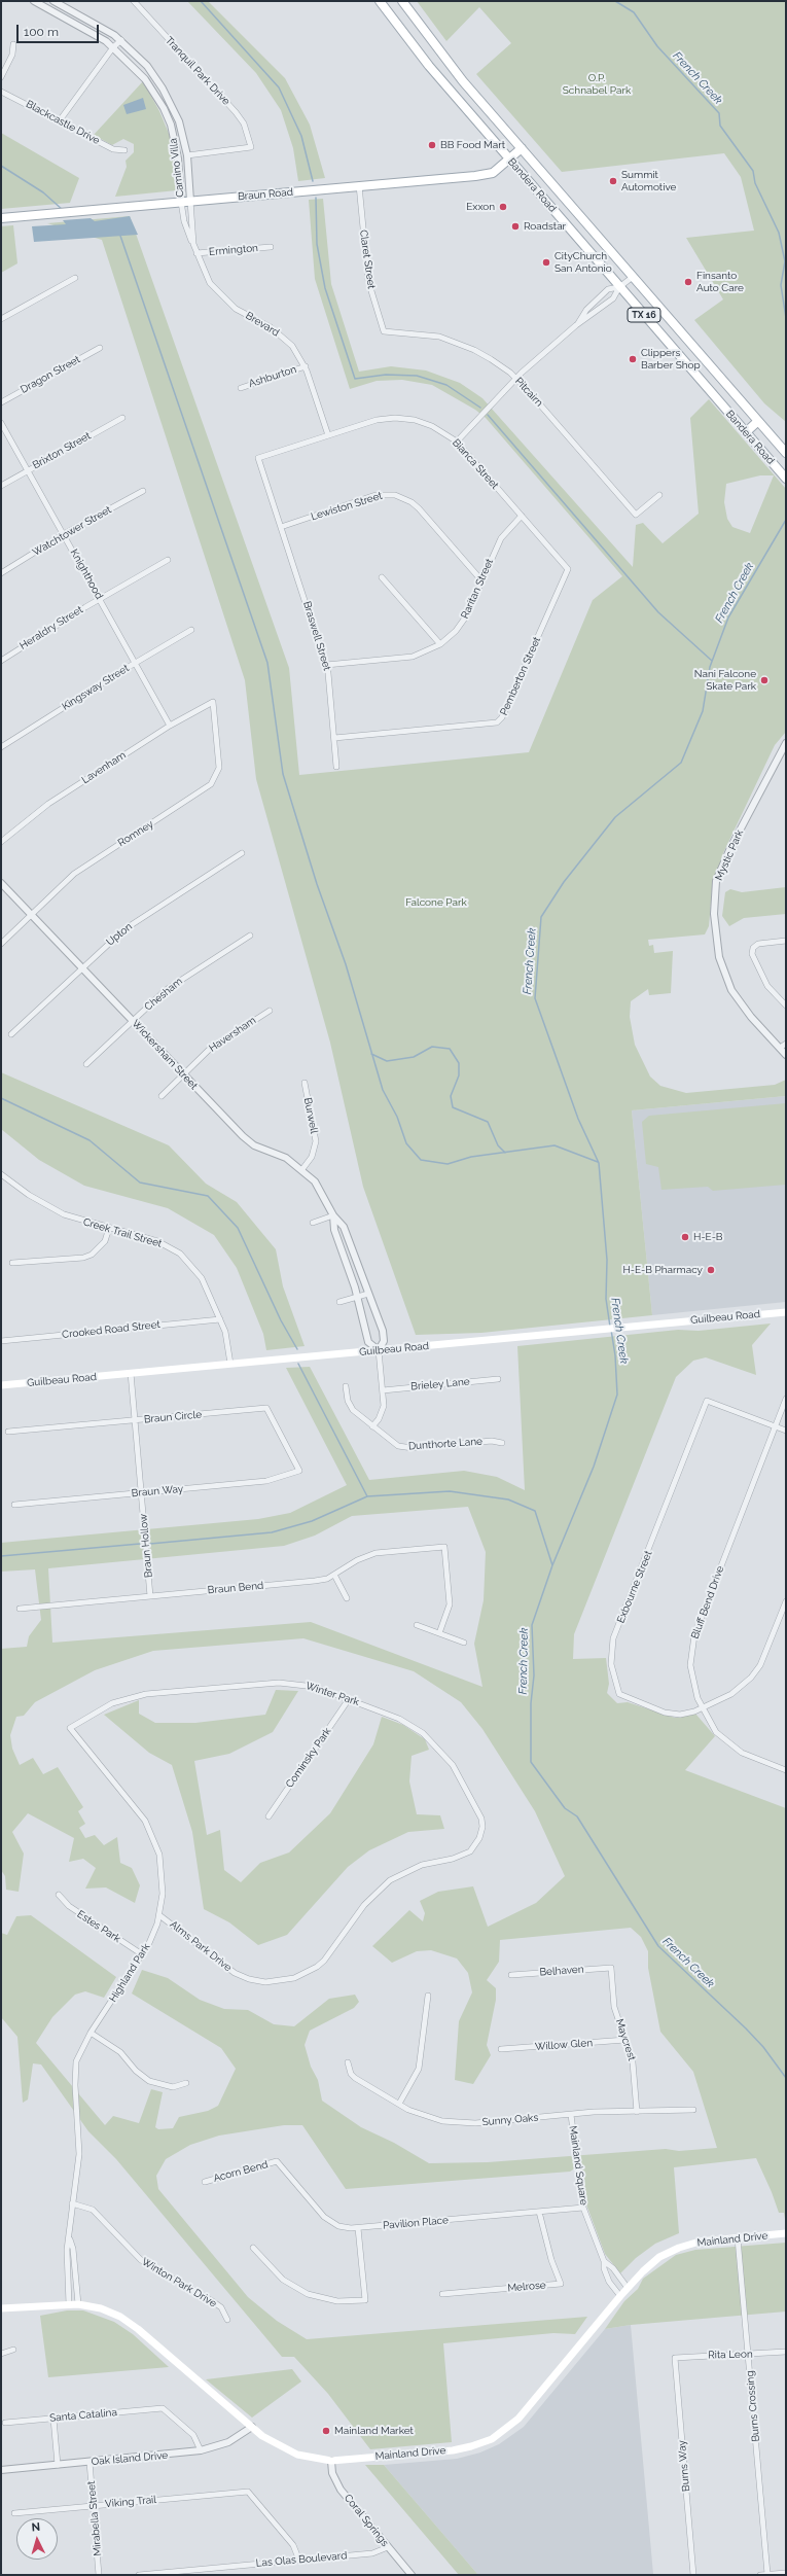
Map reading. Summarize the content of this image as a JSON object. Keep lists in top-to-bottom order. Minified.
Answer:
{"streets":{"main road":["Bandera Road","Braun Road","TX 16","Guilbeau Road","Mainland Drive"],"street":["Tranquil Park Drive","Blackcastle Drive","Camino Villa","Ermington","Claret Street","Brevard","Dragon Street","Ashburton","Pitcairn","Brixton Street","Bianca Street","Lewiston Street","Watchtower Street","Knighthood","Raritan Street","Heraldry Street","Braswell Street","Pemberton Street","Kingsway Street","Lavenham","Romney","Mystic Park","Upton","Chesham","Haversham","Wickersham Street","Burwell","Creek Trail Street","Crooked Road Street","Brieley Lane","Braun Circle","Dunthorte Lane","Braun Way","Braun Hollow","Exbourne Street","Braun Bend","Bluff Bend Drive","Winter Park","Cominsky Park","Estes Park","Alms Park Drive","Belhaven","Highland Park","Maycrest","Willow Glen","Sunny Oaks","Mainland Square","Acorn Bend","Pavilion Place","Winton Park Drive","Melrose","Rita Leon","Burns Crossing","Santa Catalina","Oak Island Drive","Burns Way","Viking Trail","Mirabella Street","Coral Springs","Las Olas Boulevard"]},"crossings":[["Tranquil Park Drive","Camino Villa"],["Camino Villa","Braun Road"],["Camino Villa","Brevard"],["Bandera Road","Braun Road"],["Braun Road","Claret Street"],["Braun Road","Brevard"],["Ermington","Brevard"],["Claret Street","Pitcairn"],["Brevard","Ashburton"],["Brevard","Bianca Street"],["Brixton Street","Knighthood"],["Bianca Street","Lewiston Street"],["Bianca Street","Raritan Street"],["Bianca Street","Braswell Street"],["Bianca Street","Pemberton Street"],["Lewiston Street","Raritan Street"],["Lewiston Street","Braswell Street"],["Watchtower Street","Knighthood"],["Knighthood","Heraldry Street"],["Knighthood","Kingsway Street"],["Knighthood","Lavenham"],["Raritan Street","Braswell Street"],["Braswell Street","Pemberton Street"],["Lavenham","Romney"],["Romney","Wickersham Street"],["Upton","Wickersham Street"],["Chesham","Wickersham Street"],["Haversham","Wickersham Street"],["Wickersham Street","Burwell"],["Wickersham Street","Guilbeau Road"],["Wickersham Street","Brieley Lane"],["Wickersham Street","Dunthorte Lane"],["Creek Trail Street","Guilbeau Road"],["Creek Trail Street","Crooked Road Street"],["Guilbeau Road","Braun Hollow"],["Braun Circle","Braun Way"],["Braun Circle","Braun Hollow"],["Braun Way","Braun Hollow"],["Braun Hollow","Braun Bend"],["Exbourne Street","Bluff Bend Drive"],["Winter Park","Cominsky Park"],["Winter Park","Alms Park Drive"],["Winter Park","Highland Park"],["Estes Park","Highland Park"],["Alms Park Drive","Highland Park"],["Belhaven","Maycrest"],["Highland Park","Mainland Drive"],["Highland Park","Winton Park Drive"],["Maycrest","Willow Glen"],["Maycrest","Sunny Oaks"],["Sunny Oaks","Mainland Square"],["Mainland Square","Pavilion Place"],["Mainland Square","Mainland Drive"],["Acorn Bend","Pavilion Place"],["Pavilion Place","Melrose"],["Mainland Drive","Burns Crossing"],["Mainland Drive","Oak Island Drive"],["Mainland Drive","Coral Springs"],["Rita Leon","Burns Crossing"],["Rita Leon","Burns Way"],["Santa Catalina","Oak Island Drive"],["Oak Island Drive","Mirabella Street"],["Viking Trail","Mirabella Street"],["Viking Trail","Las Olas Boulevard"],["Coral Springs","Las Olas Boulevard"]],"water":["French Creek"],"parks":["O.P. Schnabel Park","Falcone Park"],"places":["BB Food Mart","Summit Automotive","Exxon","Roadstar","CityChurch San Antonio","Finsanto Auto Care","Clippers Barber Shop","Nani Falcone Skate Park","H-E-B","H-E-B Pharmacy","Mainland Market"],"scale_bar":"100 m","north":"top"}
